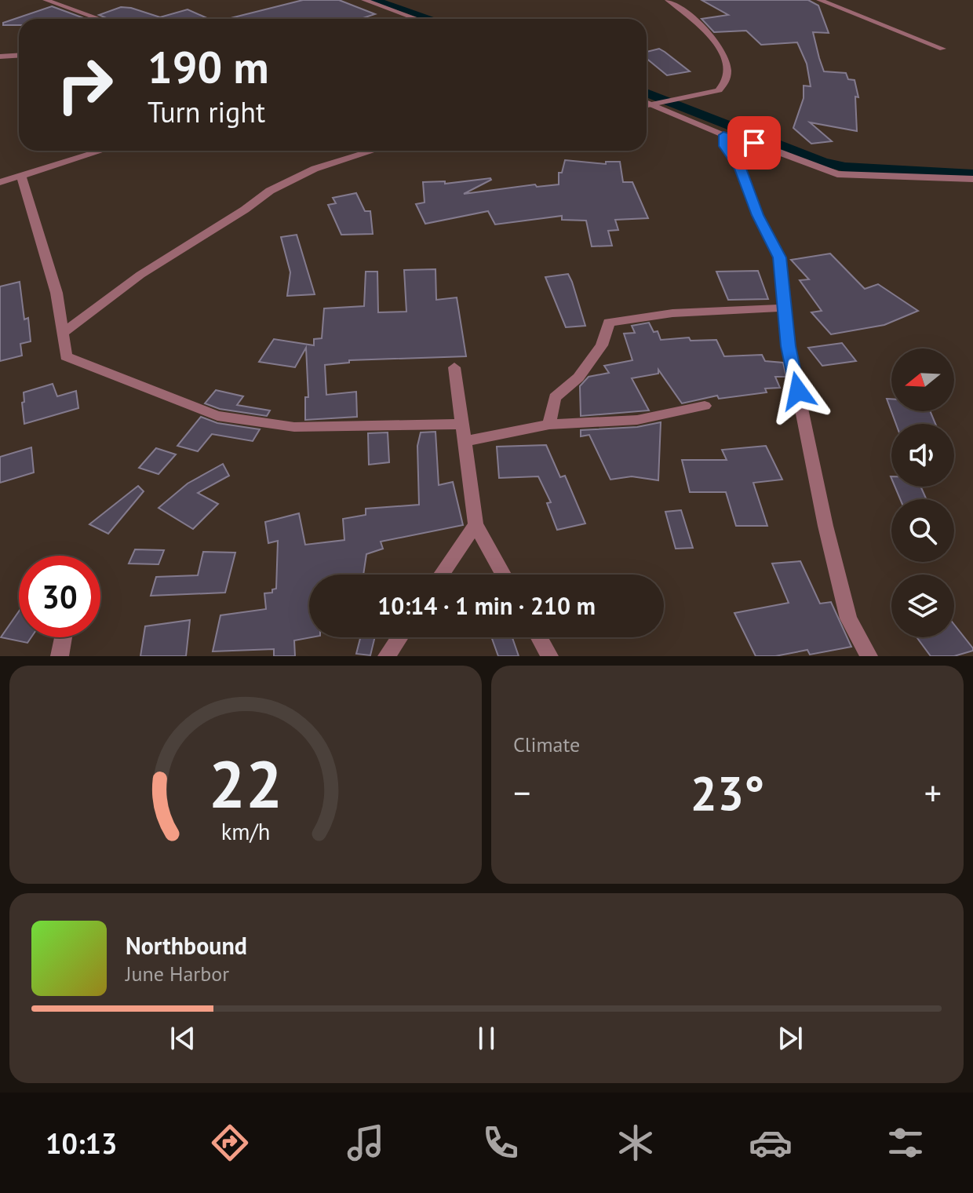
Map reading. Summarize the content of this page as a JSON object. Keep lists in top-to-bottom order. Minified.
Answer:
{"north":"left","page":{"turn":["190 m","Turn right"],"limit":"30","trip":"10:14 · 1 min · 210 m","tile":"Climate","heat":["−","23°","+"],"song":["Northbound","June Harbor"],"tabs":"10:13","gauge":["22","km/h"]}}
